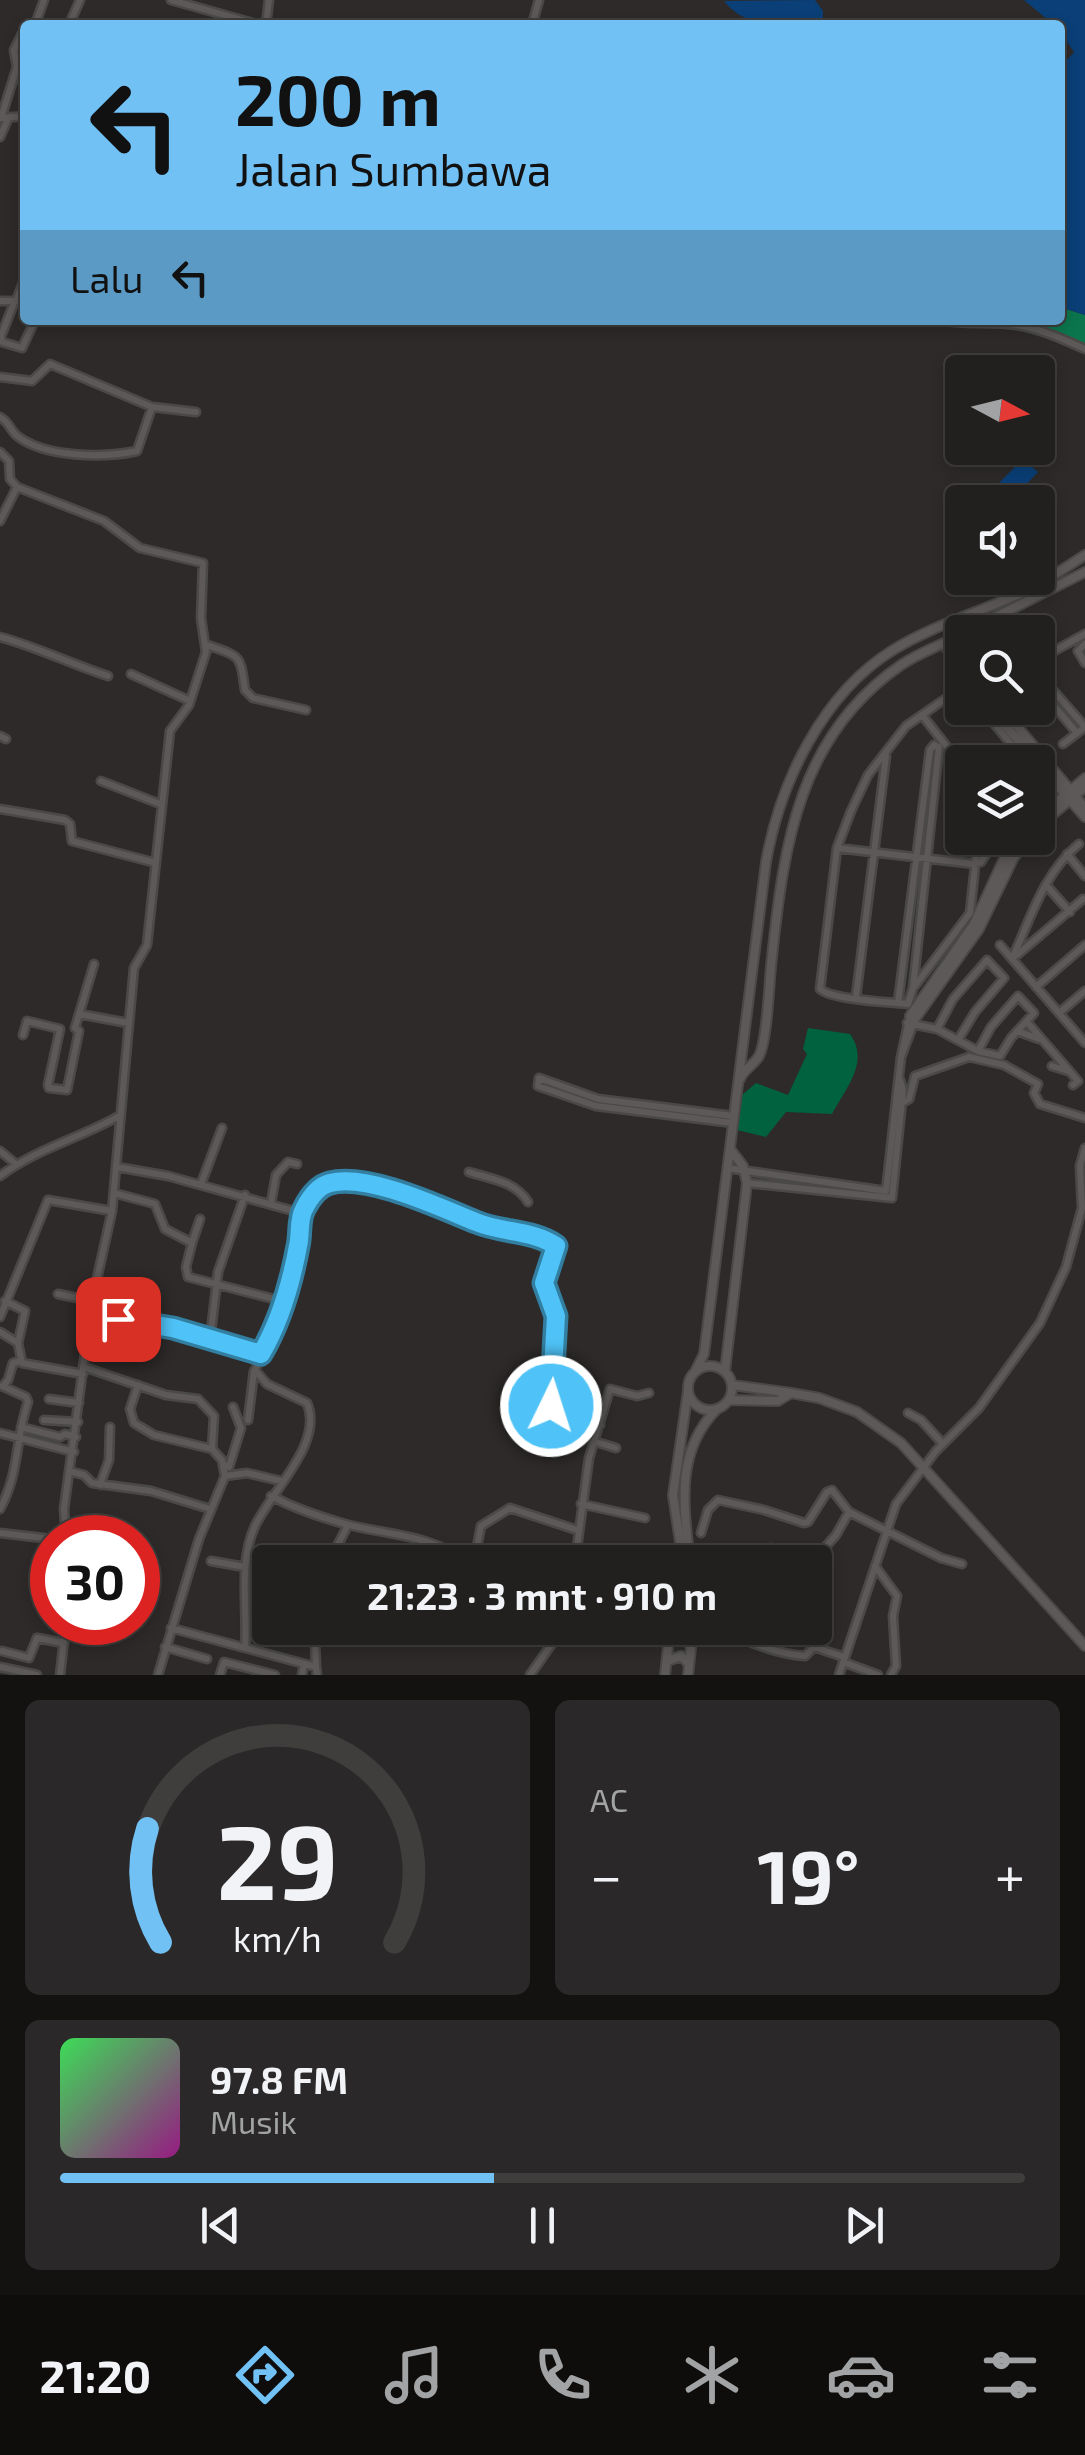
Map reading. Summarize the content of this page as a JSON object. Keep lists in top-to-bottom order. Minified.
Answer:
{"north":"right","page":{"turn":["200 m","Jalan Sumbawa"],"then":"Lalu","limit":"30","trip":"21:23 · 3 mnt · 910 m","tile":"AC","heat":["−","19°","+"],"song":["97.8 FM","Musik"],"tabs":"21:20","gauge":["29","km/h"]}}
